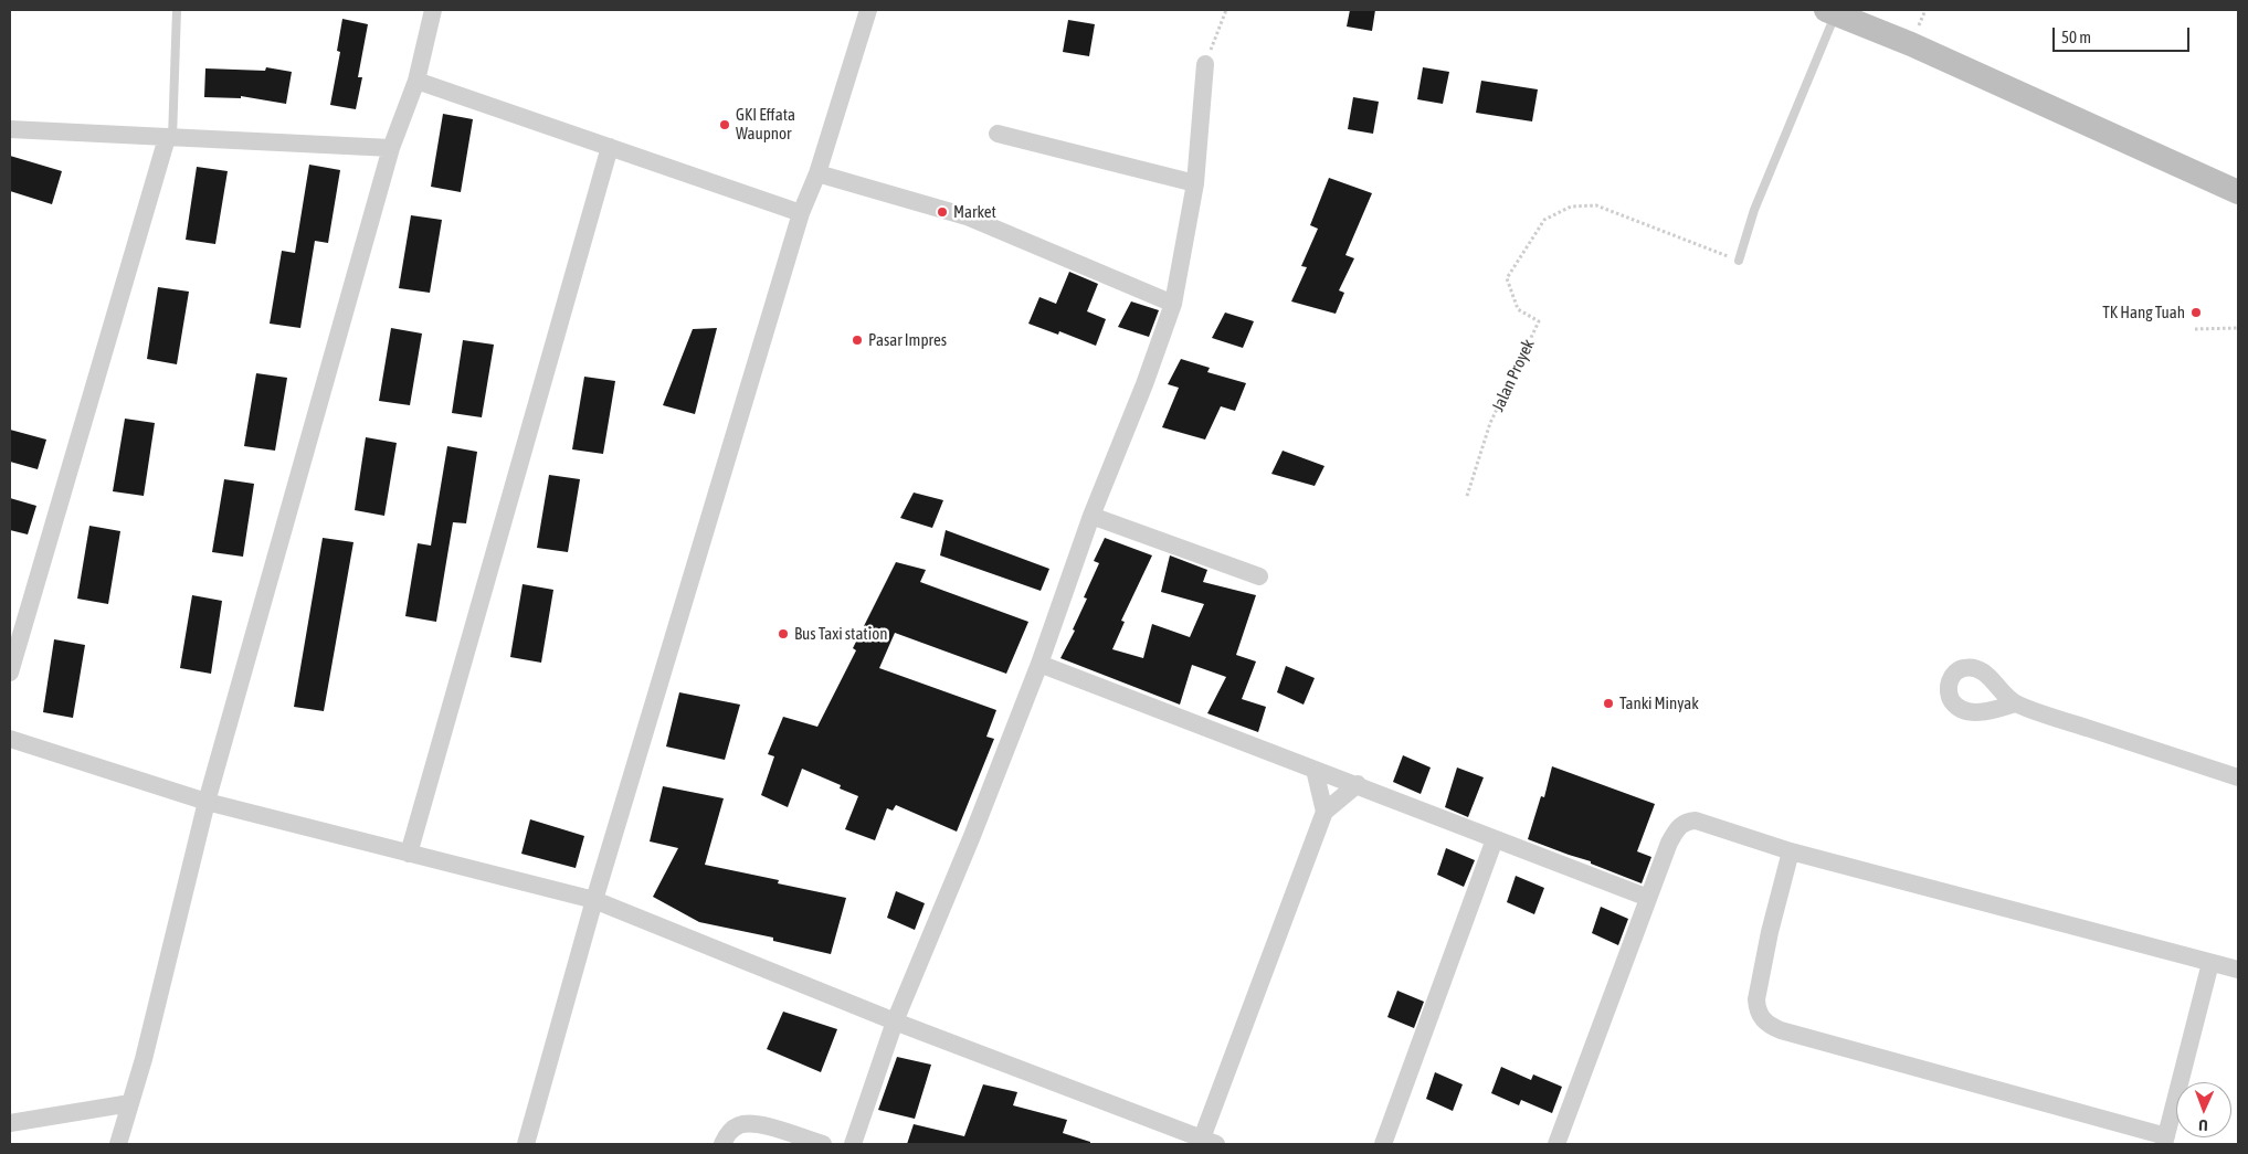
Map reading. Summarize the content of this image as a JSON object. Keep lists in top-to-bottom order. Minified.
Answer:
{"streets":{"path":["Jalan Proyek"]},"places":["GKI Effata Waupnor","Market","TK Hang Tuah","Pasar Impres","Bus Taxi station","Tanki Minyak"],"scale_bar":"50 m","north":"bottom"}
